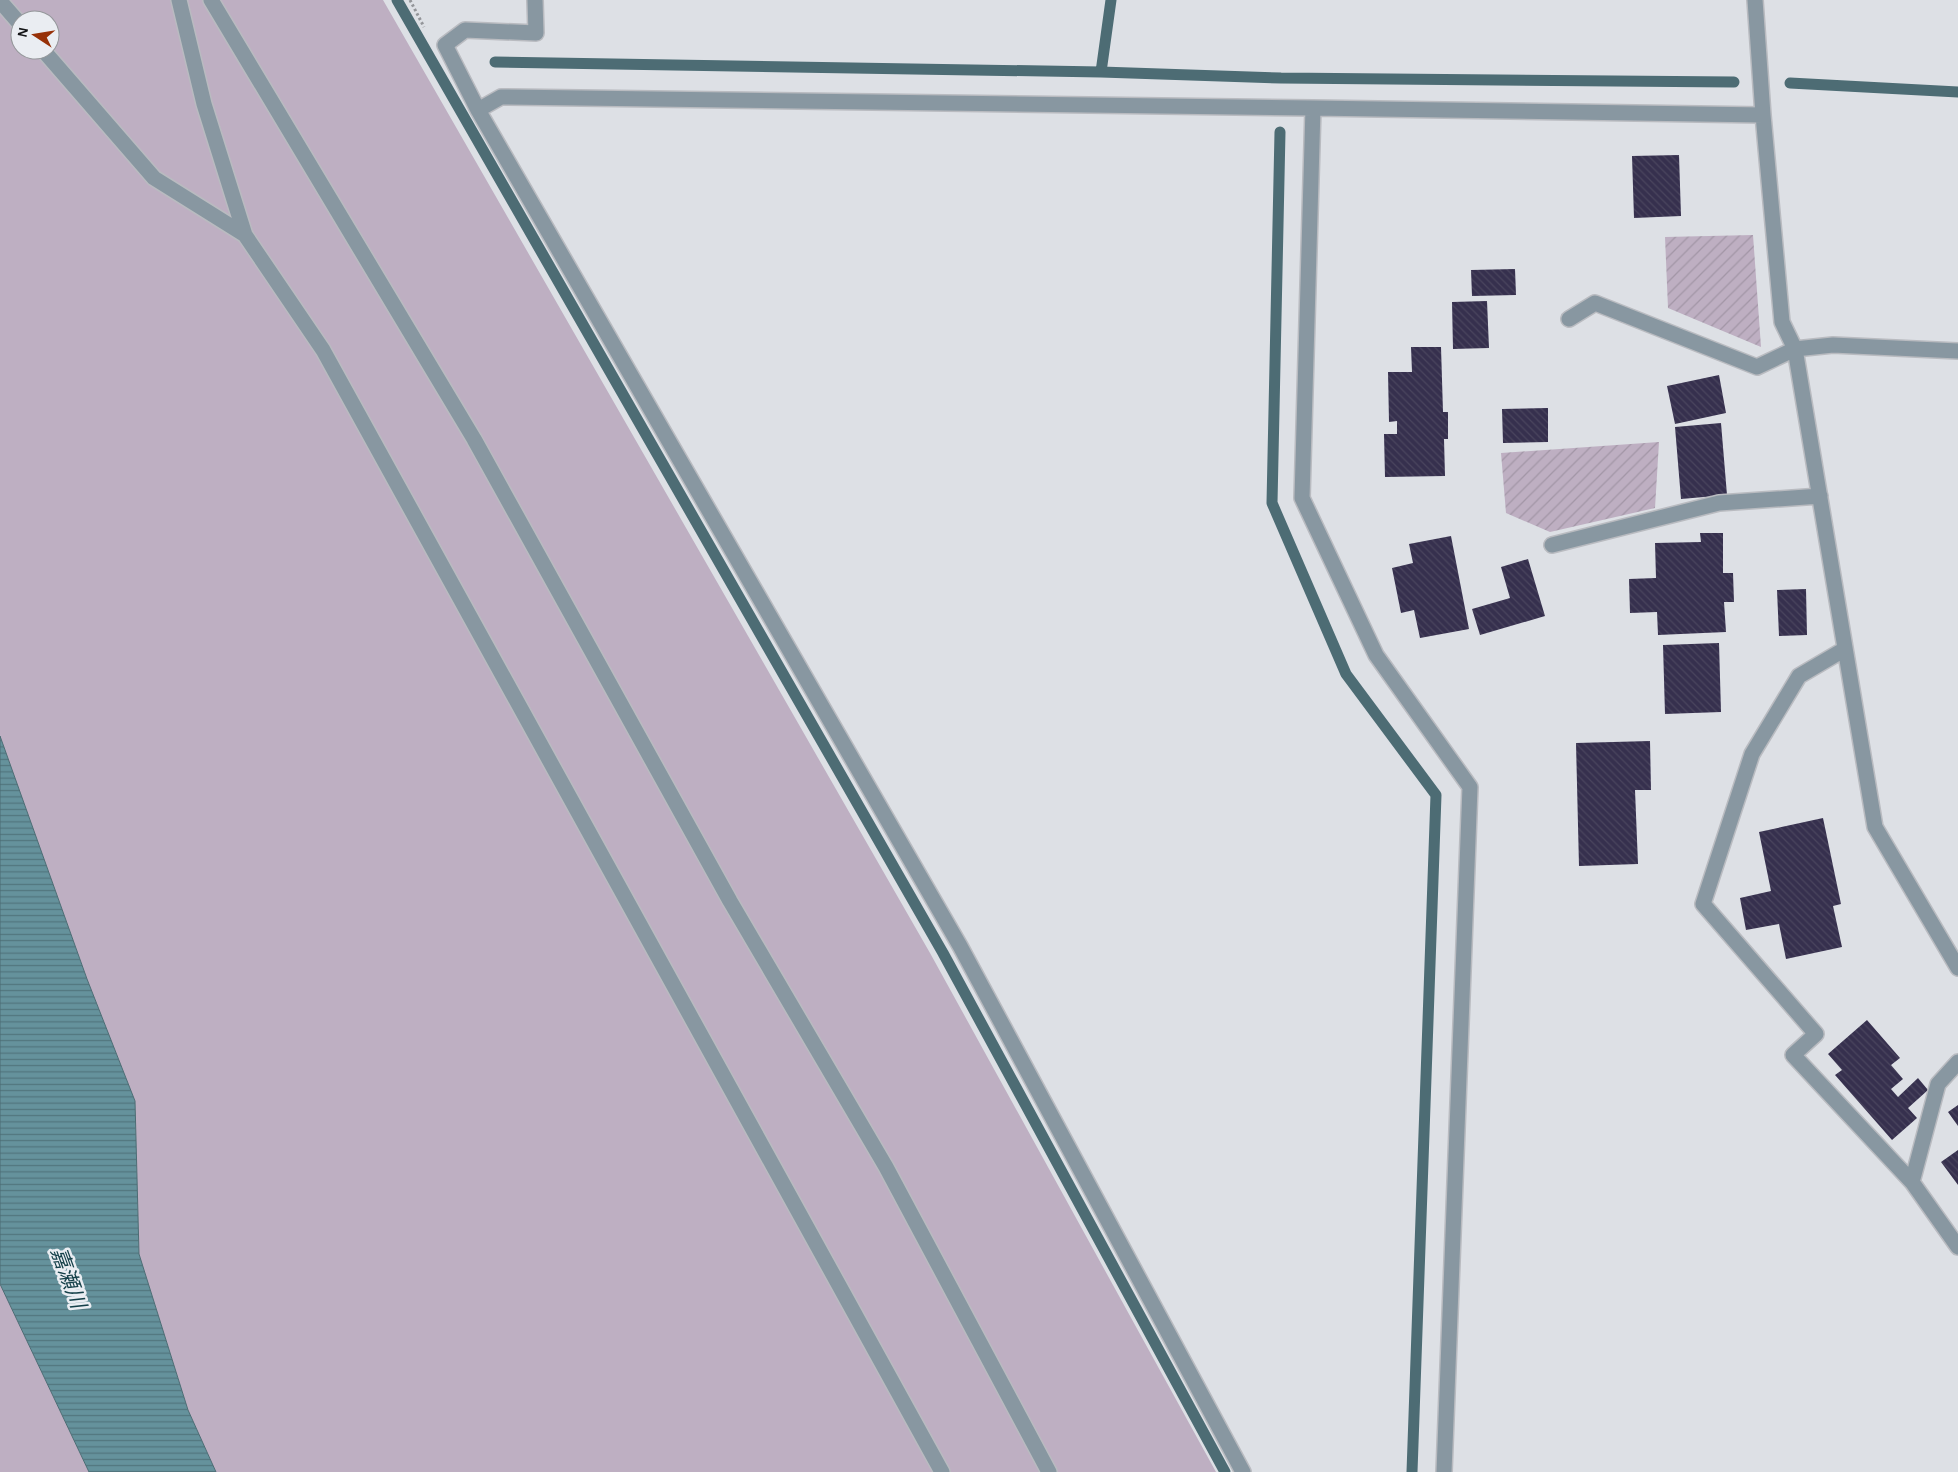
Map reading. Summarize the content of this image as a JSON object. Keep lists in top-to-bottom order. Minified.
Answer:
{"water":["嘉瀬川"],"north":"left"}
